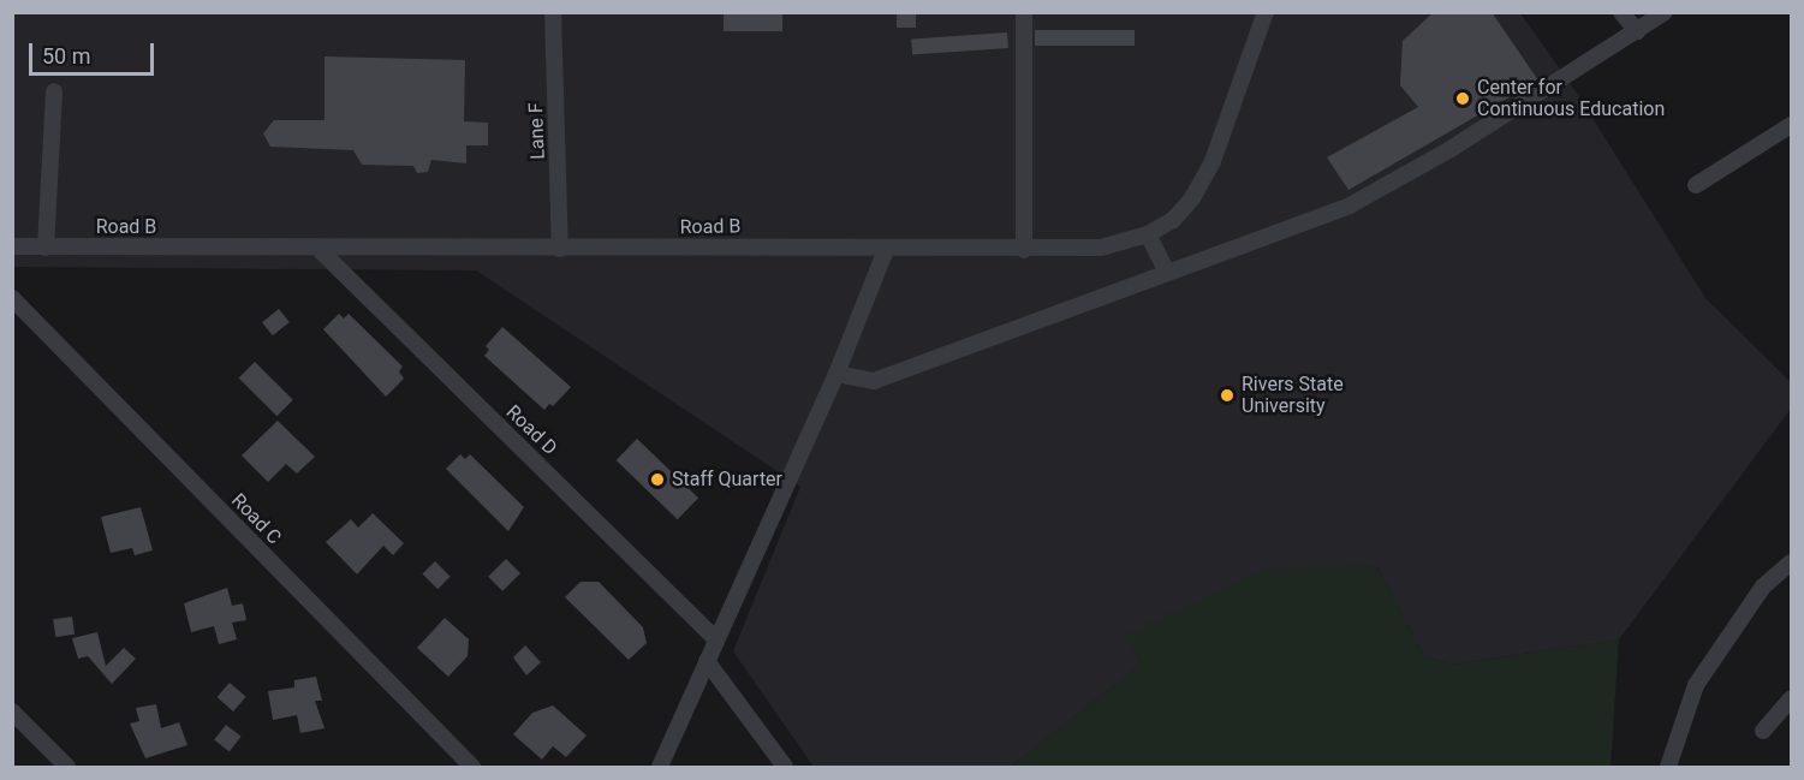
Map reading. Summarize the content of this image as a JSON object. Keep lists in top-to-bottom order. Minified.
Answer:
{"streets":{"street":["Lane F","Road B","Road D","Road C"]},"crossings":[["Lane F","Road B"],["Road B","Road D"]],"places":["Center for Continuous Education","Rivers State University","Staff Quarter"],"scale_bar":"50 m"}
